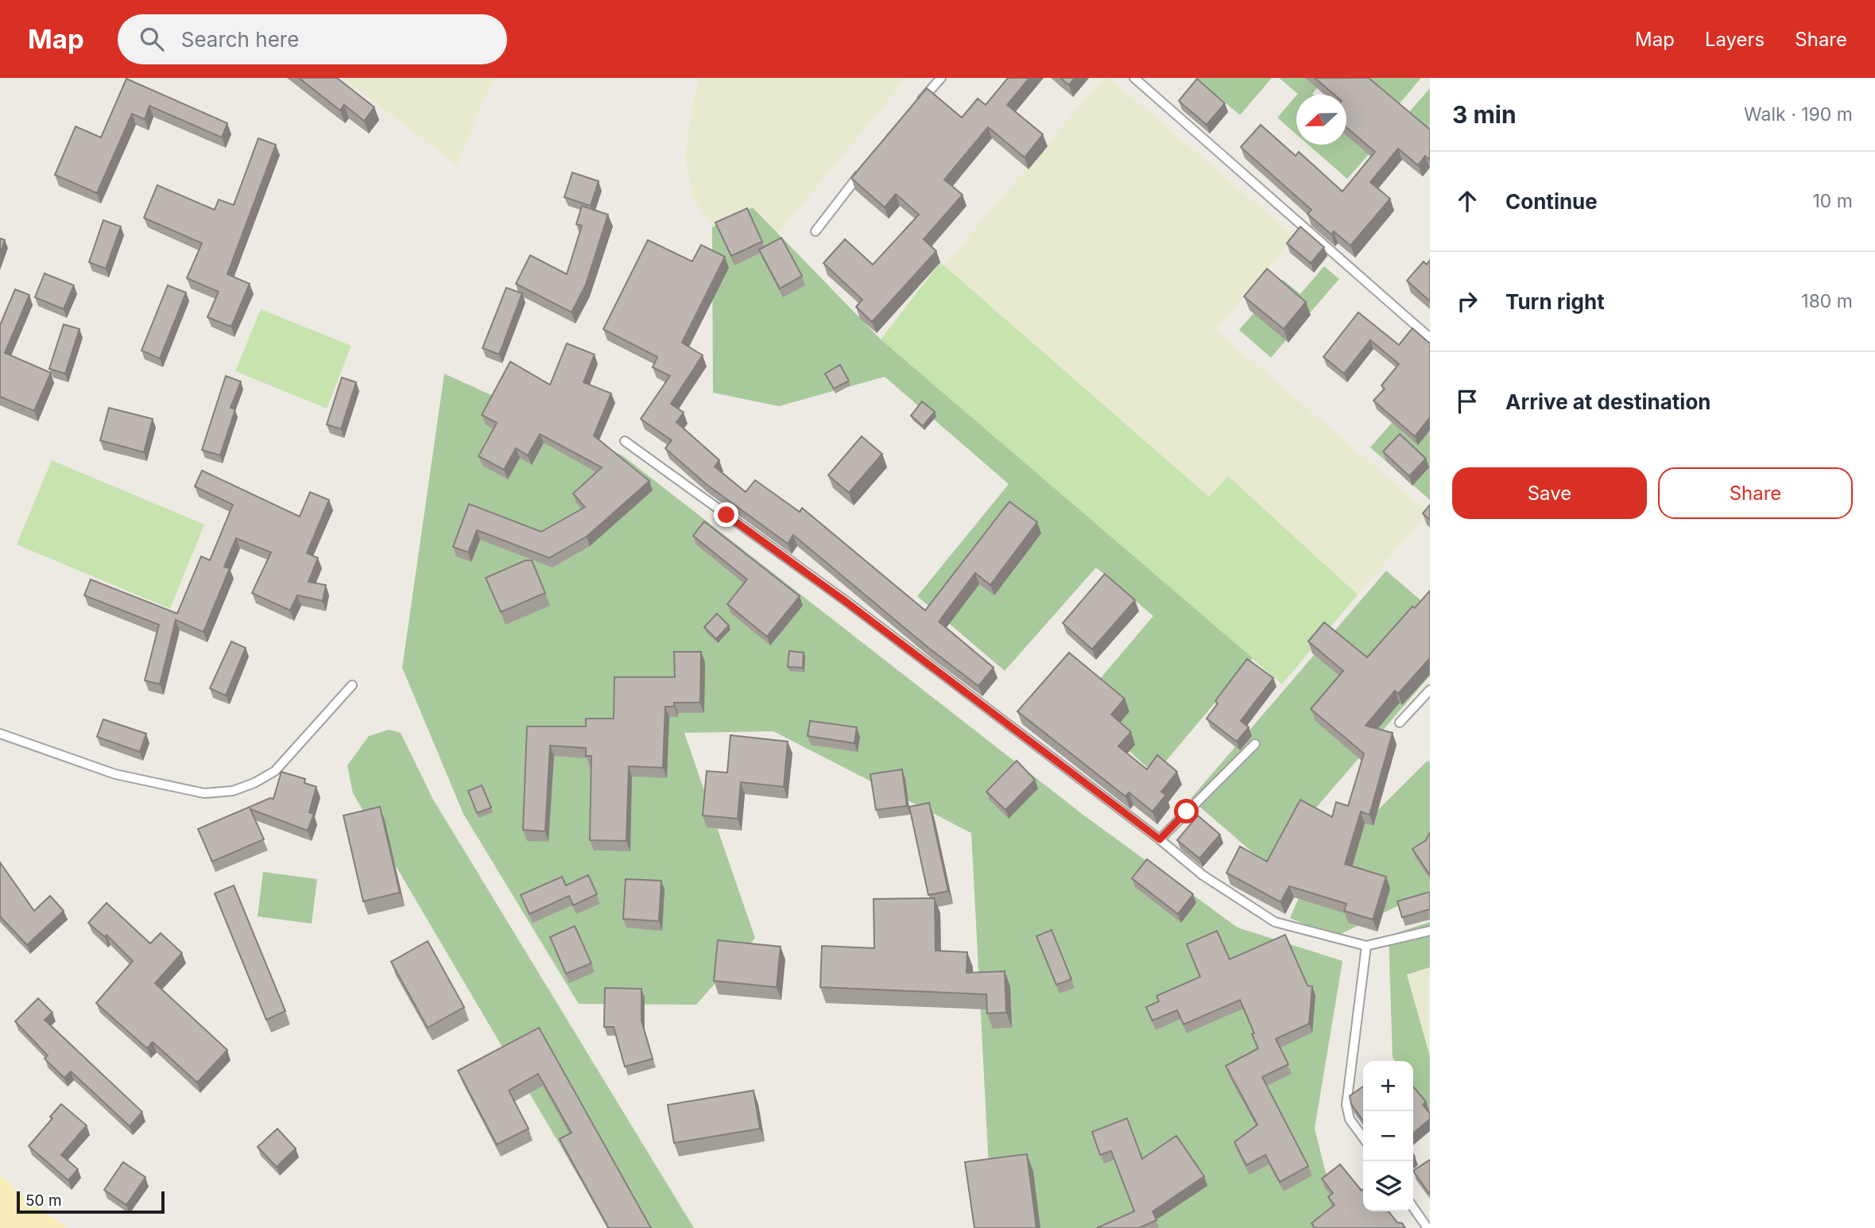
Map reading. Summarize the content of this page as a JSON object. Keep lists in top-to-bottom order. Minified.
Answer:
{"scale_bar":"50 m","north":"left","page":{"header":"Map","search":"Search here","nav":["Map","Layers","Share"],"heading":["3 min","Walk · 190 m"],"list":[["Continue","10 m"],["Turn right","180 m"],"Arrive at destination"],"buttons":["Save","Share"],"map_buttons":["+","−"],"scale":"50 m"}}
